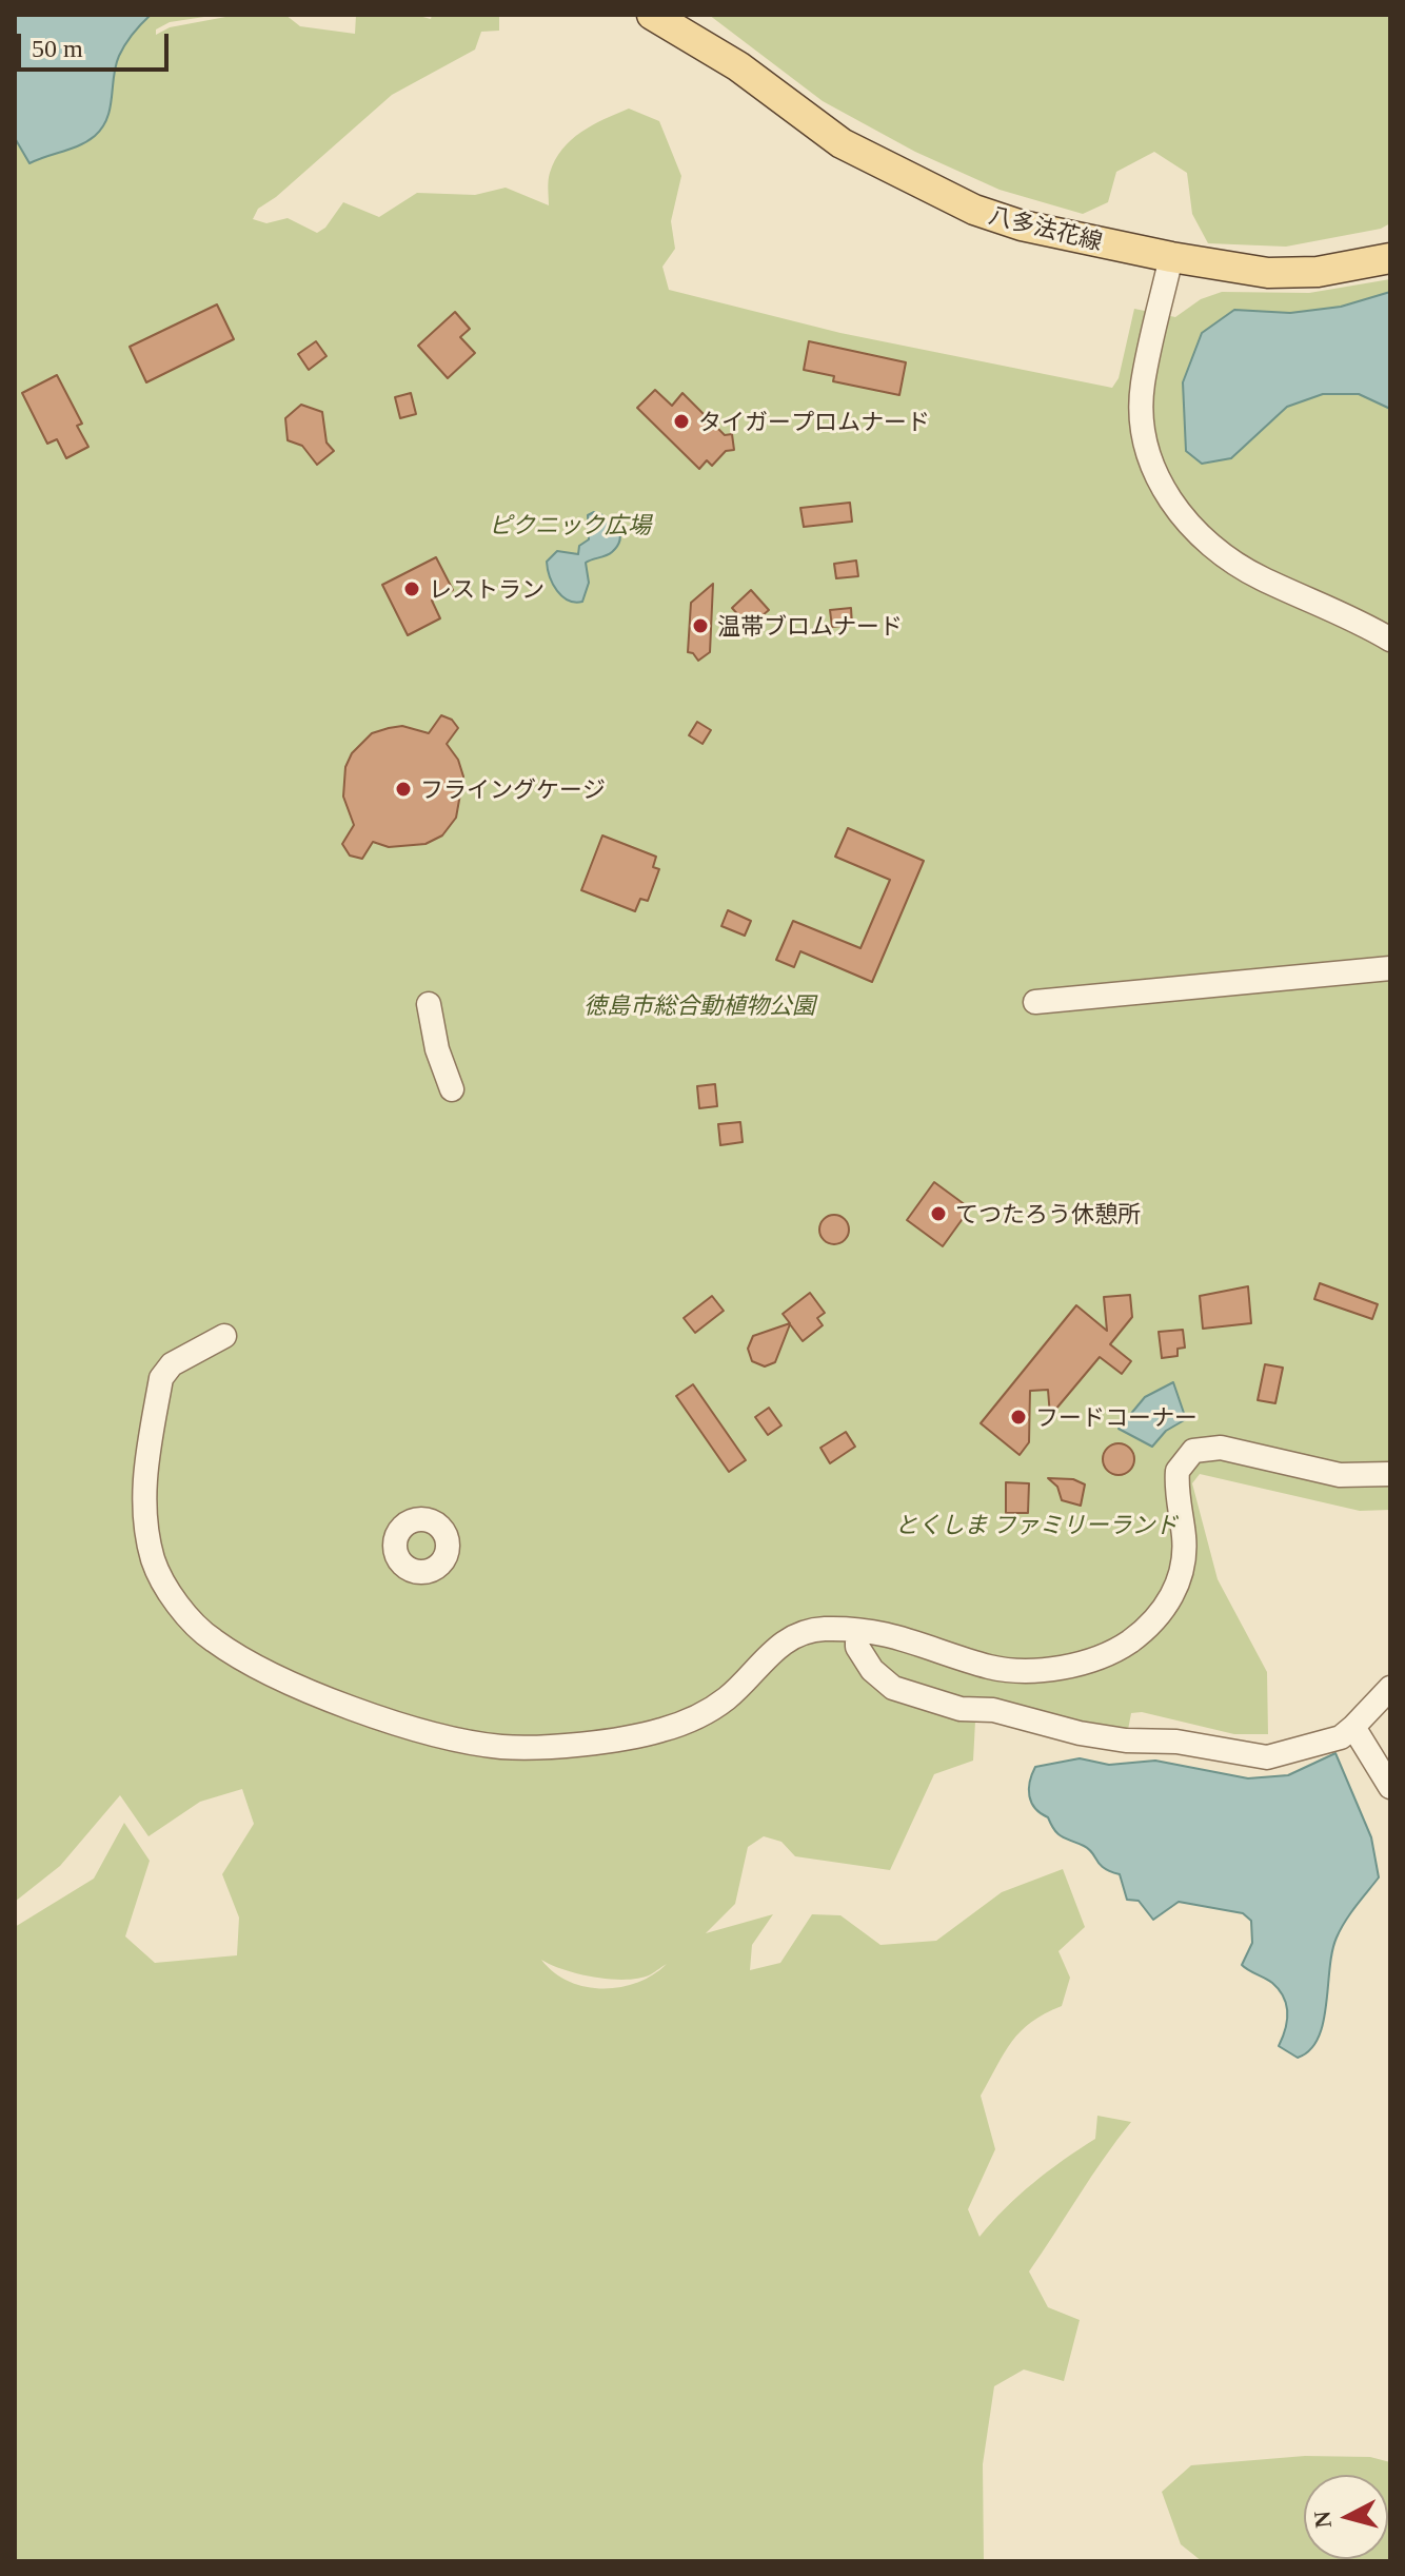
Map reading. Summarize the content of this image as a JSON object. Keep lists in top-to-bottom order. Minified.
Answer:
{"streets":{"main road":["八多法花線"]},"parks":["ピクニック広場","徳島市総合動植物公園","とくしま ファミリーランド"],"places":["タイガープロムナード","レストラン","温帯ブロムナード","フライングケージ","てつたろう休憩所","フードコーナー"],"scale_bar":"50 m","north":"left"}
